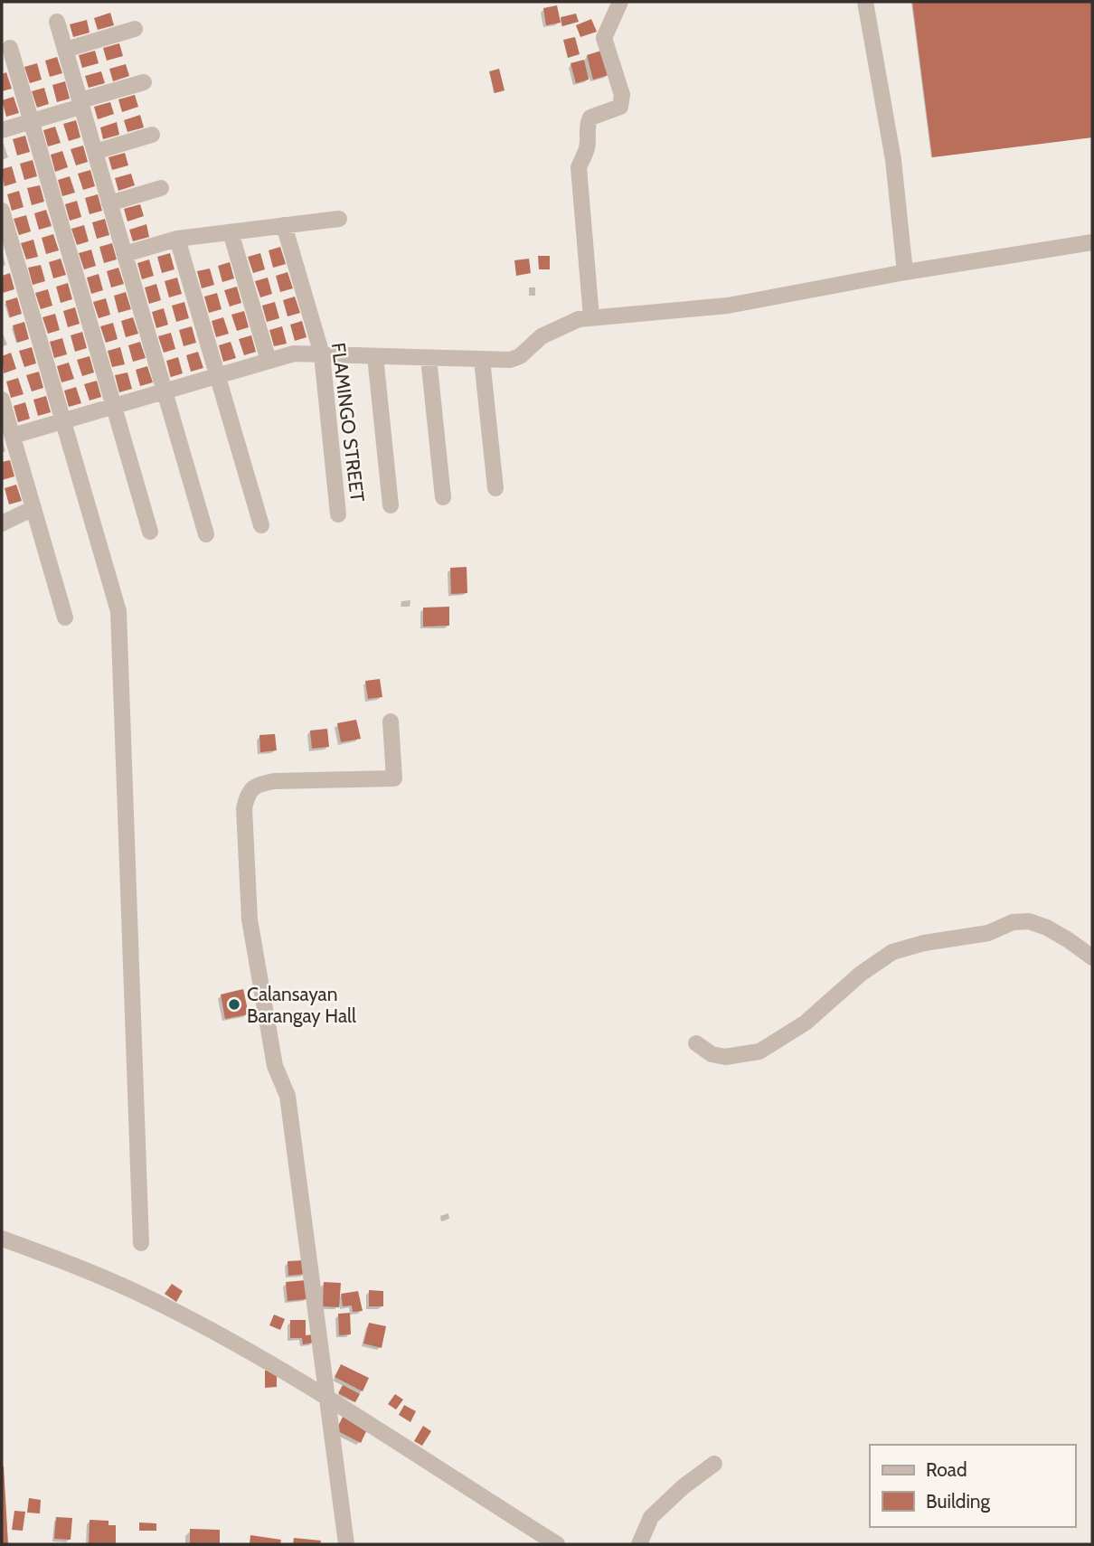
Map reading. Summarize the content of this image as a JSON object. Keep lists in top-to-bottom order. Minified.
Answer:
{"streets":{"street":["FLAMINGO STREET"]},"places":["Calansayan Barangay Hall"],"legend":["Road","Building"]}
